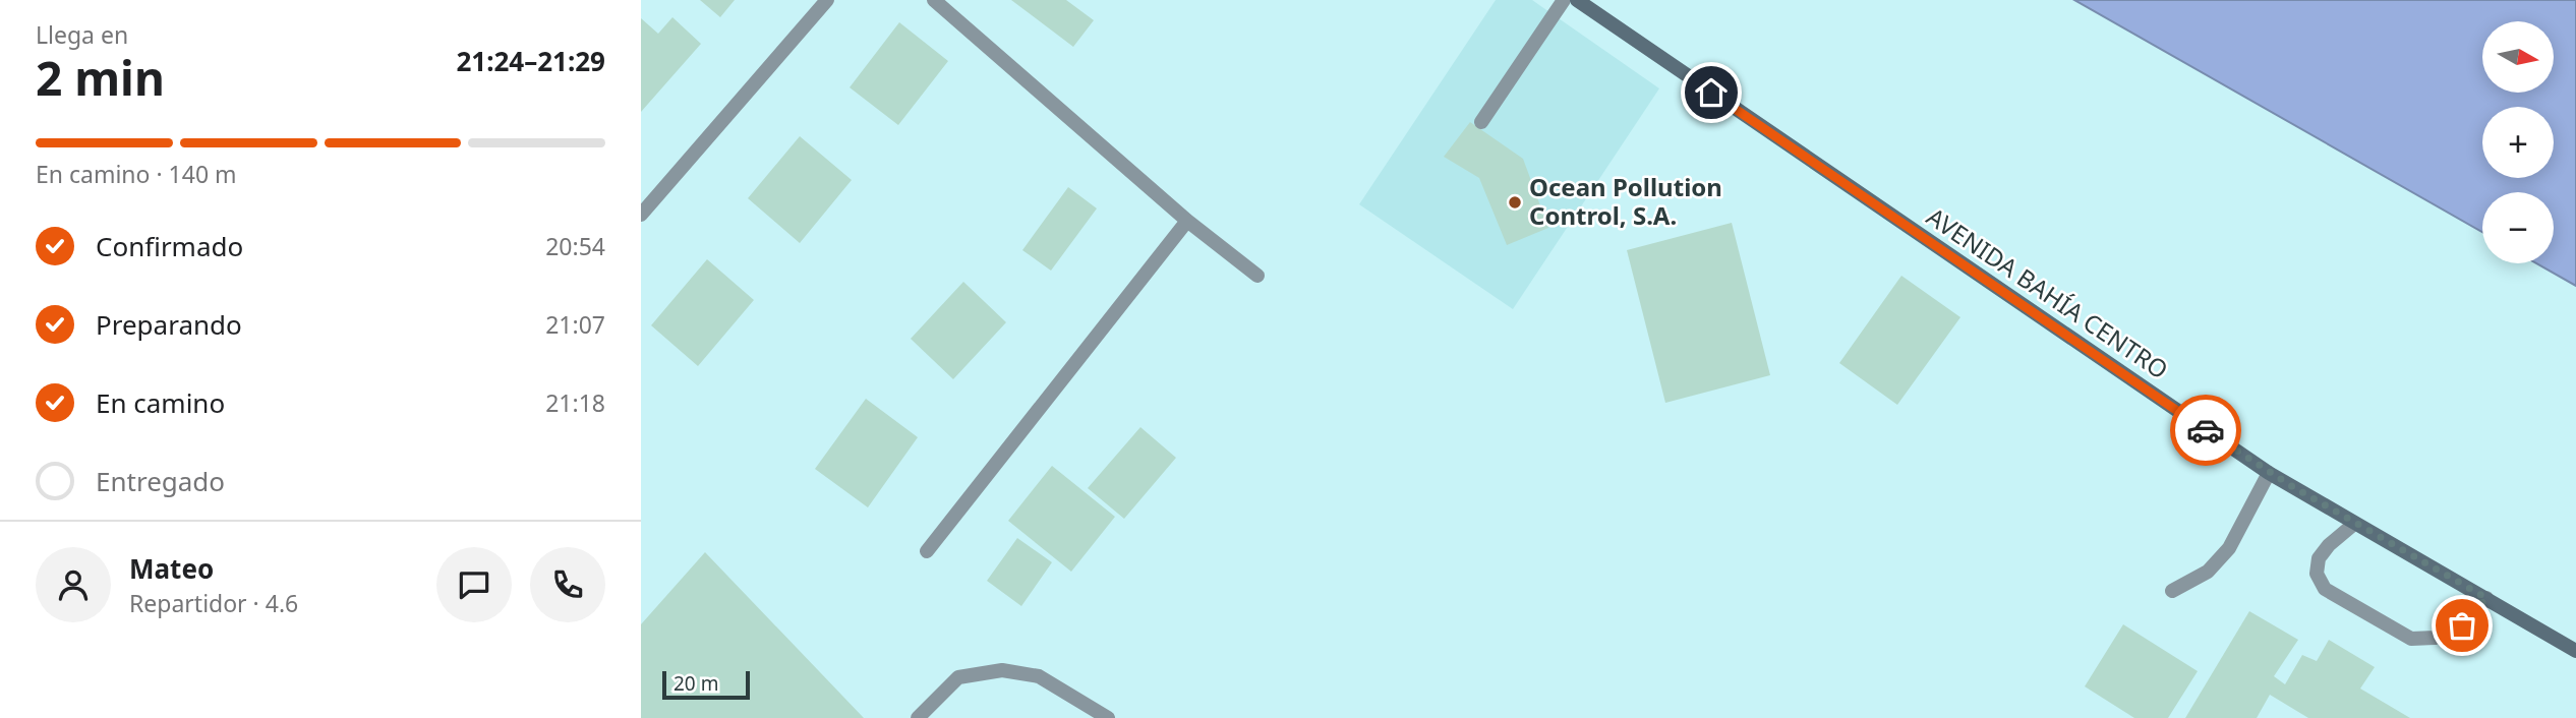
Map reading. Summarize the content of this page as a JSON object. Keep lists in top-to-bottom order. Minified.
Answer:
{"streets":{"main road":["AVENIDA BAHÍA CENTRO"]},"places":["Ocean Pollution Control, S.A."],"scale_bar":"20 m","north":"right","page":{"heading":["2 min","Llega en","21:24–21:29"],"panel":["Mateo","Repartidor · 4.6"],"map_buttons":["+","−"],"bar":"En camino · 140 m","list":[["Confirmado","20:54"],["Preparando","21:07"],["En camino","21:18"],"Entregado"],"scale":"20 m"}}
